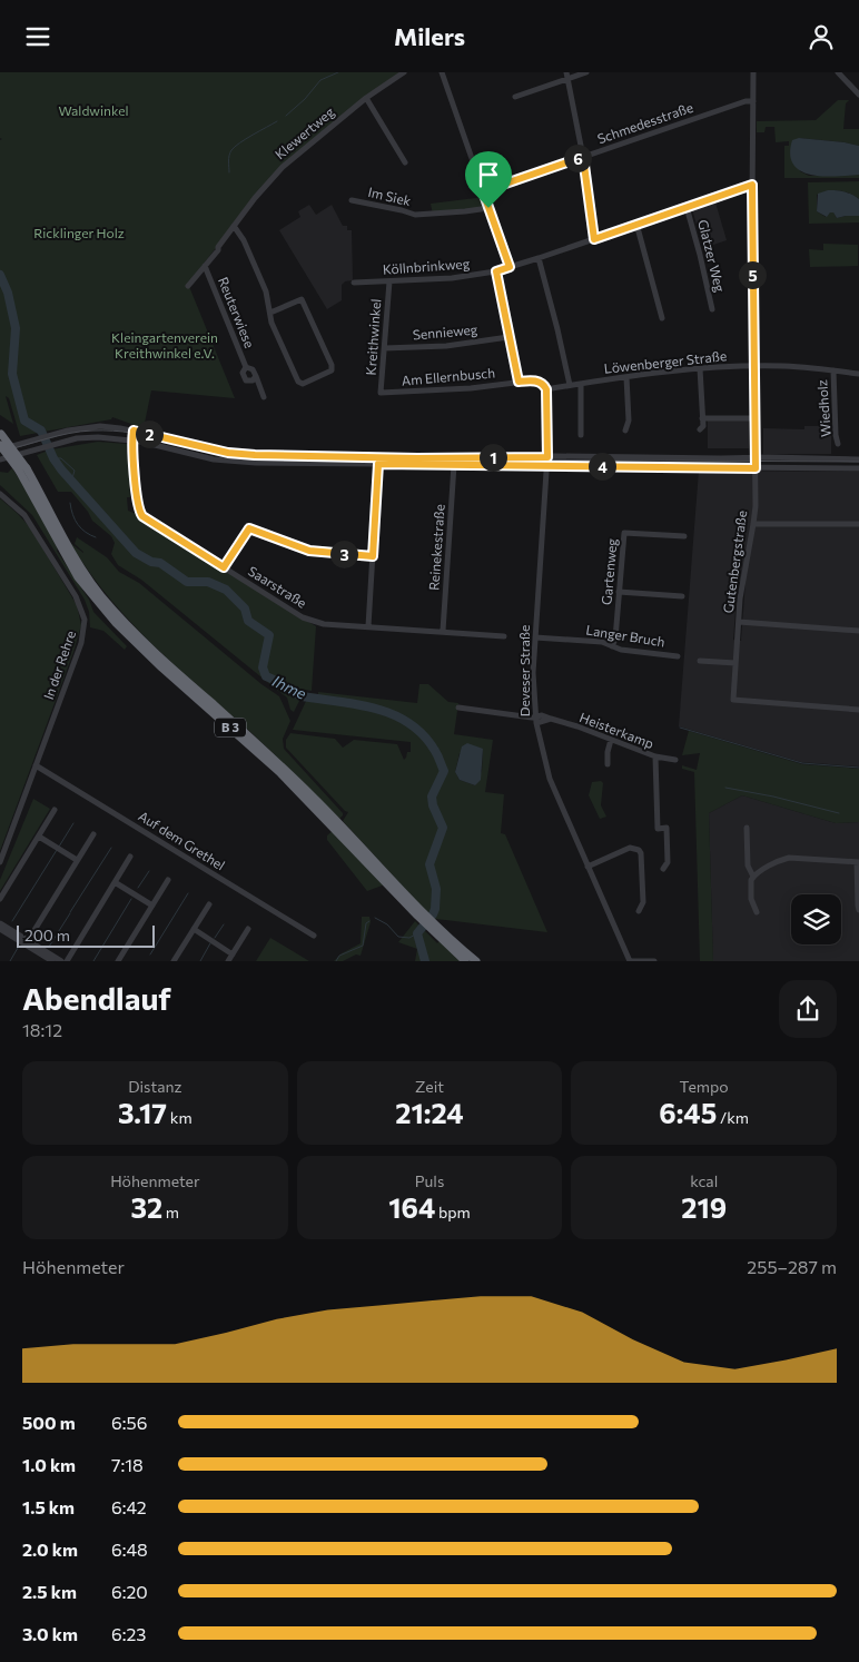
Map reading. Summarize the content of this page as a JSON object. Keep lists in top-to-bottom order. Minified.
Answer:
{"streets":{"highway":["B 3"],"street":["Schmedesstraße","Klewertweg","Im Siek","Glatzer Weg","Köllnbrinkweg","Reuterwiese","Sennieweg","Kreithwinkel","Löwenberger Straße","Am Ellernbusch","Wiedholz","Reinekestraße","Gutenbergstraße","Gartenweg","Saarstraße","Langer Bruch","In der Rehre","Deveser Straße","Heisterkamp","Auf dem Grethel"]},"crossings":[["Schmedesstraße","Gutenbergstraße"],["Klewertweg","Reuterwiese"],["Glatzer Weg","Köllnbrinkweg"],["Köllnbrinkweg","Kreithwinkel"],["Köllnbrinkweg","Gutenbergstraße"],["Sennieweg","Kreithwinkel"],["Kreithwinkel","Am Ellernbusch"],["Löwenberger Straße","Am Ellernbusch"],["Löwenberger Straße","Wiedholz"],["Löwenberger Straße","Gutenbergstraße"],["Löwenberger Straße","Deveser Straße"],["Am Ellernbusch","Deveser Straße"],["Reinekestraße","Saarstraße"],["Gartenweg","Langer Bruch"],["Langer Bruch","Deveser Straße"],["In der Rehre","Auf dem Grethel"],["Deveser Straße","Heisterkamp"]],"water":["Ihme"],"parks":["Waldwinkel","Ricklinger Holz","Kleingartenverein Kreithwinkel e.V."],"scale_bar":"200 m","page":{"header":"Milers","pins":["6","5","2","1","4","3"],"scale":"200 m","heading":["Abendlauf","18:12"],"stats":[["Distanz","3.17 km"],["Zeit","21:24"],["Tempo","6:45 /km"],["Höhenmeter","32 m"],["Puls","164 bpm"],["kcal","219"]],"chart":["Höhenmeter","255–287 m"],"list":[{"name":"500 m","note":"6:56"},{"name":"1.0 km","note":"7:18"},{"name":"1.5 km","note":"6:42"},{"name":"2.0 km","note":"6:48"},{"name":"2.5 km","note":"6:20"},{"name":"3.0 km","note":"6:23"}]}}
